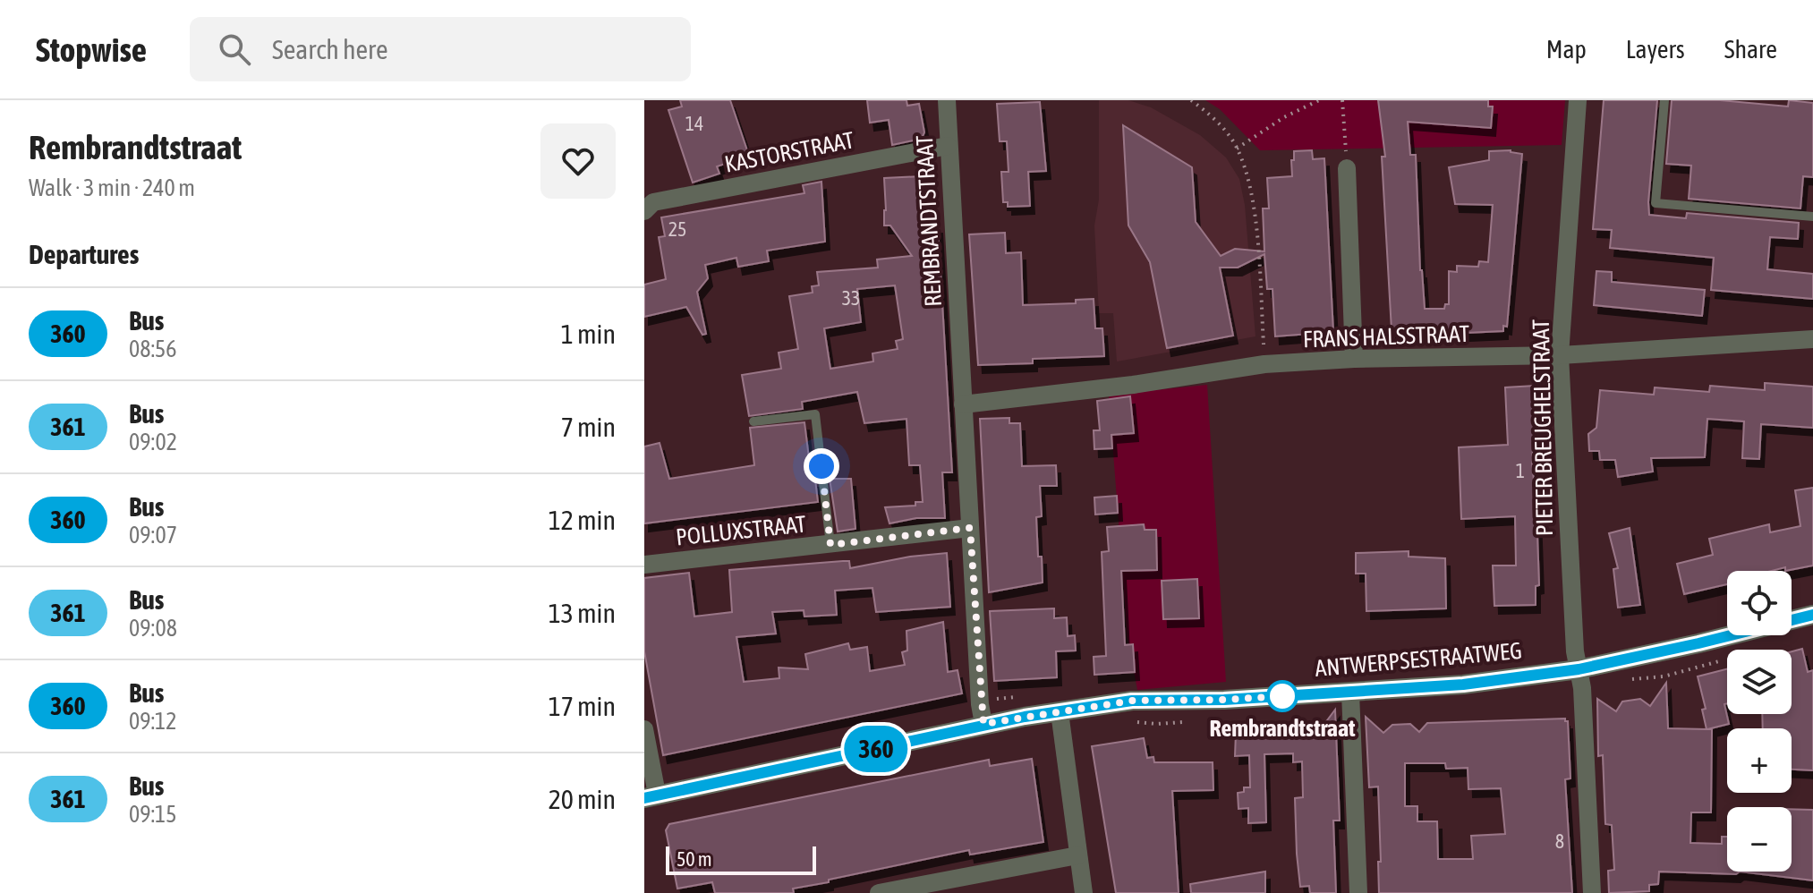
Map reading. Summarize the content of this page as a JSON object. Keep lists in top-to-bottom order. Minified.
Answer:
{"streets":{"street":["KASTORSTRAAT","REMBRANDTSTRAAT","FRANS HALSSTRAAT","PIETER BREUGHELSTRAAT","POLLUXSTRAAT","ANTWERPSESTRAATWEG"]},"crossings":[["KASTORSTRAAT","REMBRANDTSTRAAT"],["REMBRANDTSTRAAT","FRANS HALSSTRAAT"],["REMBRANDTSTRAAT","POLLUXSTRAAT"],["REMBRANDTSTRAAT","ANTWERPSESTRAATWEG"],["FRANS HALSSTRAAT","PIETER BREUGHELSTRAAT"],["PIETER BREUGHELSTRAAT","ANTWERPSESTRAATWEG"]],"places":["Rembrandtstraat"],"lines":["bus line 360"],"house_numbers":["14","25","33","1","8"],"scale_bar":"50 m","page":{"header":"Stopwise","search":"Search here","nav":["Map","Layers","Share"],"heading":[["Rembrandtstraat","Walk · 3 min · 240 m"],"Departures"],"on_map":"360","list":[{"mark":"360","name":"Bus","note":"08:56","value":"1 min"},{"mark":"361","name":"Bus","note":"09:02","value":"7 min"},{"mark":"360","name":"Bus","note":"09:07","value":"12 min"},{"mark":"361","name":"Bus","note":"09:08","value":"13 min"},{"mark":"360","name":"Bus","note":"09:12","value":"17 min"},{"mark":"361","name":"Bus","note":"09:15","value":"20 min"}],"map_buttons":["+","−"],"scale":"50 m"}}
